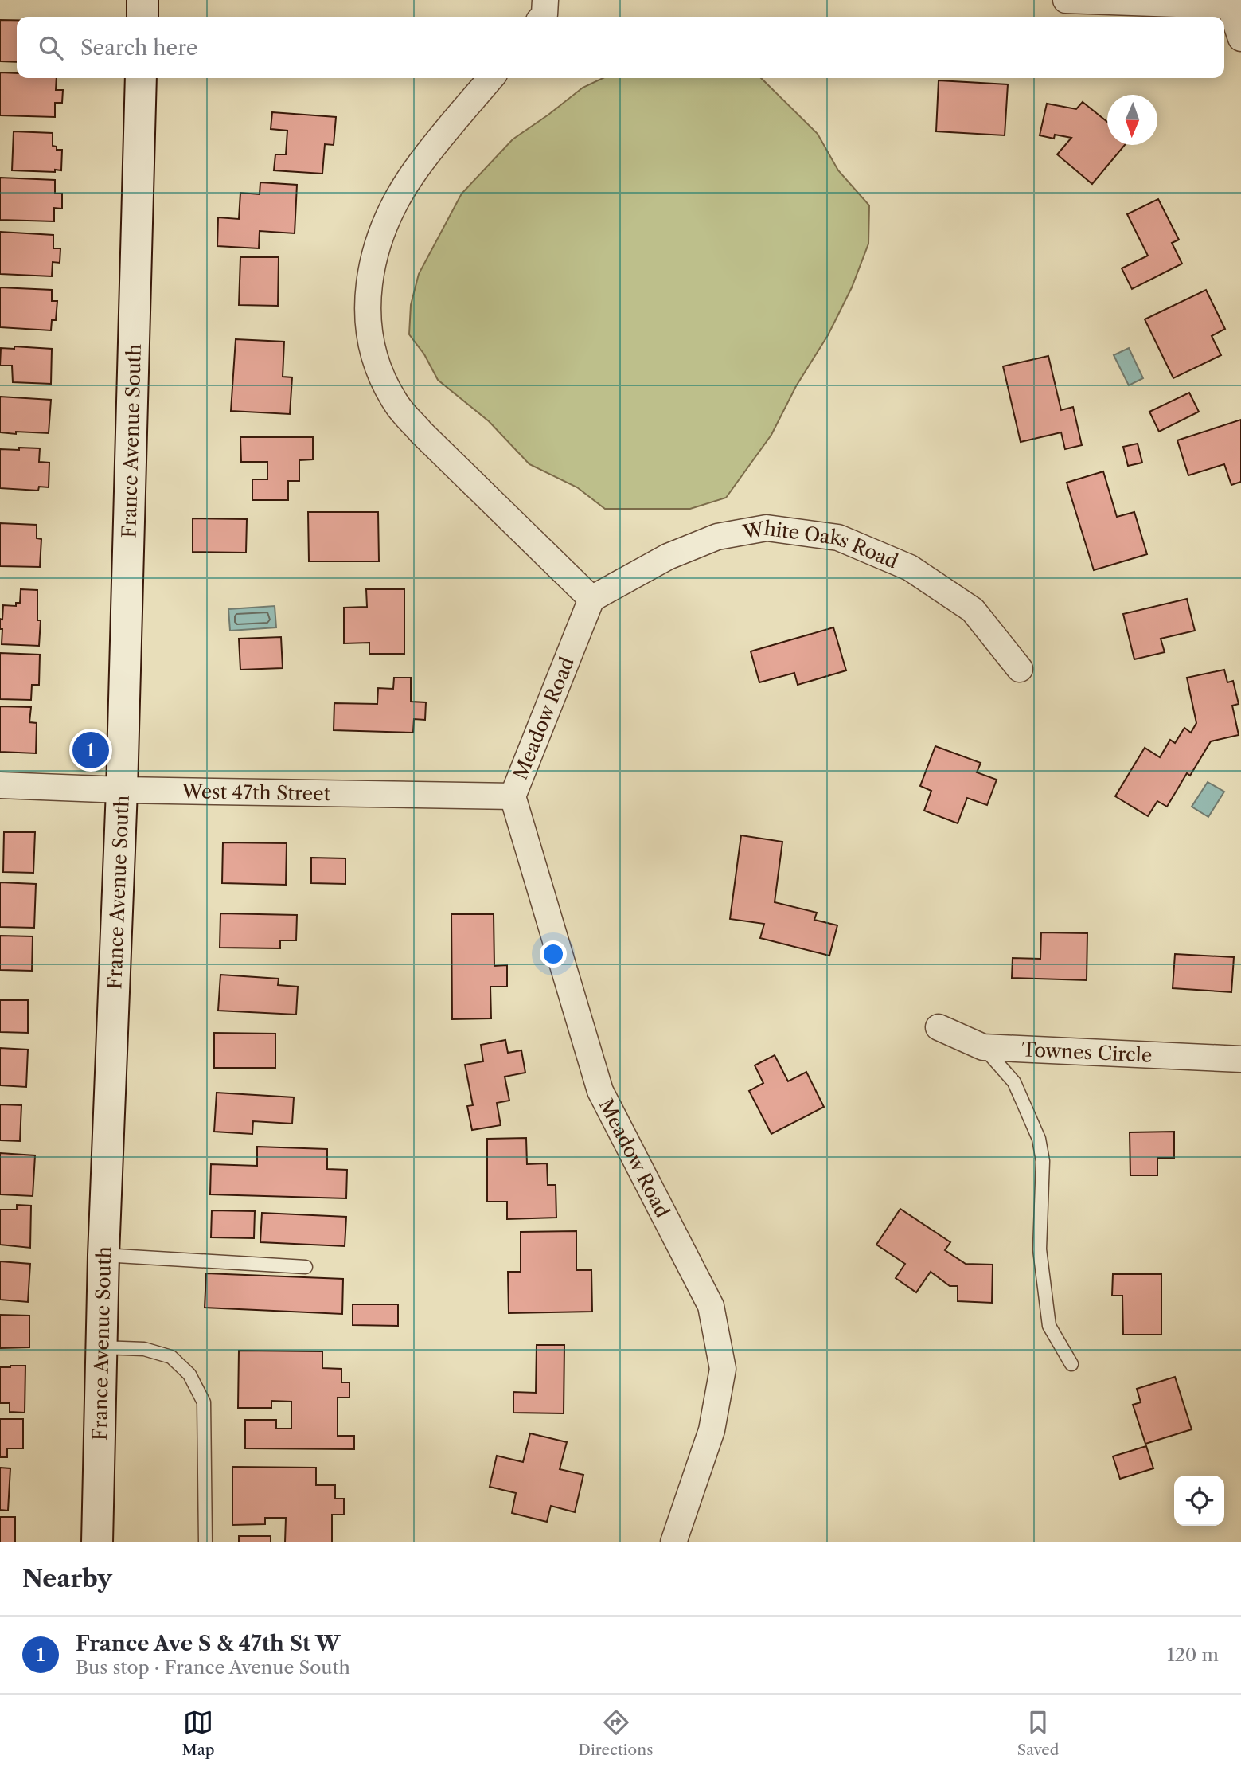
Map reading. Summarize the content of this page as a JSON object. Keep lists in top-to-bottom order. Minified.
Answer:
{"streets":{"main road":["France Avenue South"],"street":["White Oaks Road","Meadow Road","West 47th Street","Townes Circle"]},"crossings":[["France Avenue South","West 47th Street"],["White Oaks Road","Meadow Road"],["Meadow Road","West 47th Street"]],"north":"bottom","page":{"search":"Search here","pins":"1","heading":"Nearby","list":[{"mark":"1","name":"France Ave S & 47th St W","note":"Bus stop · France Avenue South","value":"120 m"}],"nav":["Map","Directions","Saved"]}}
